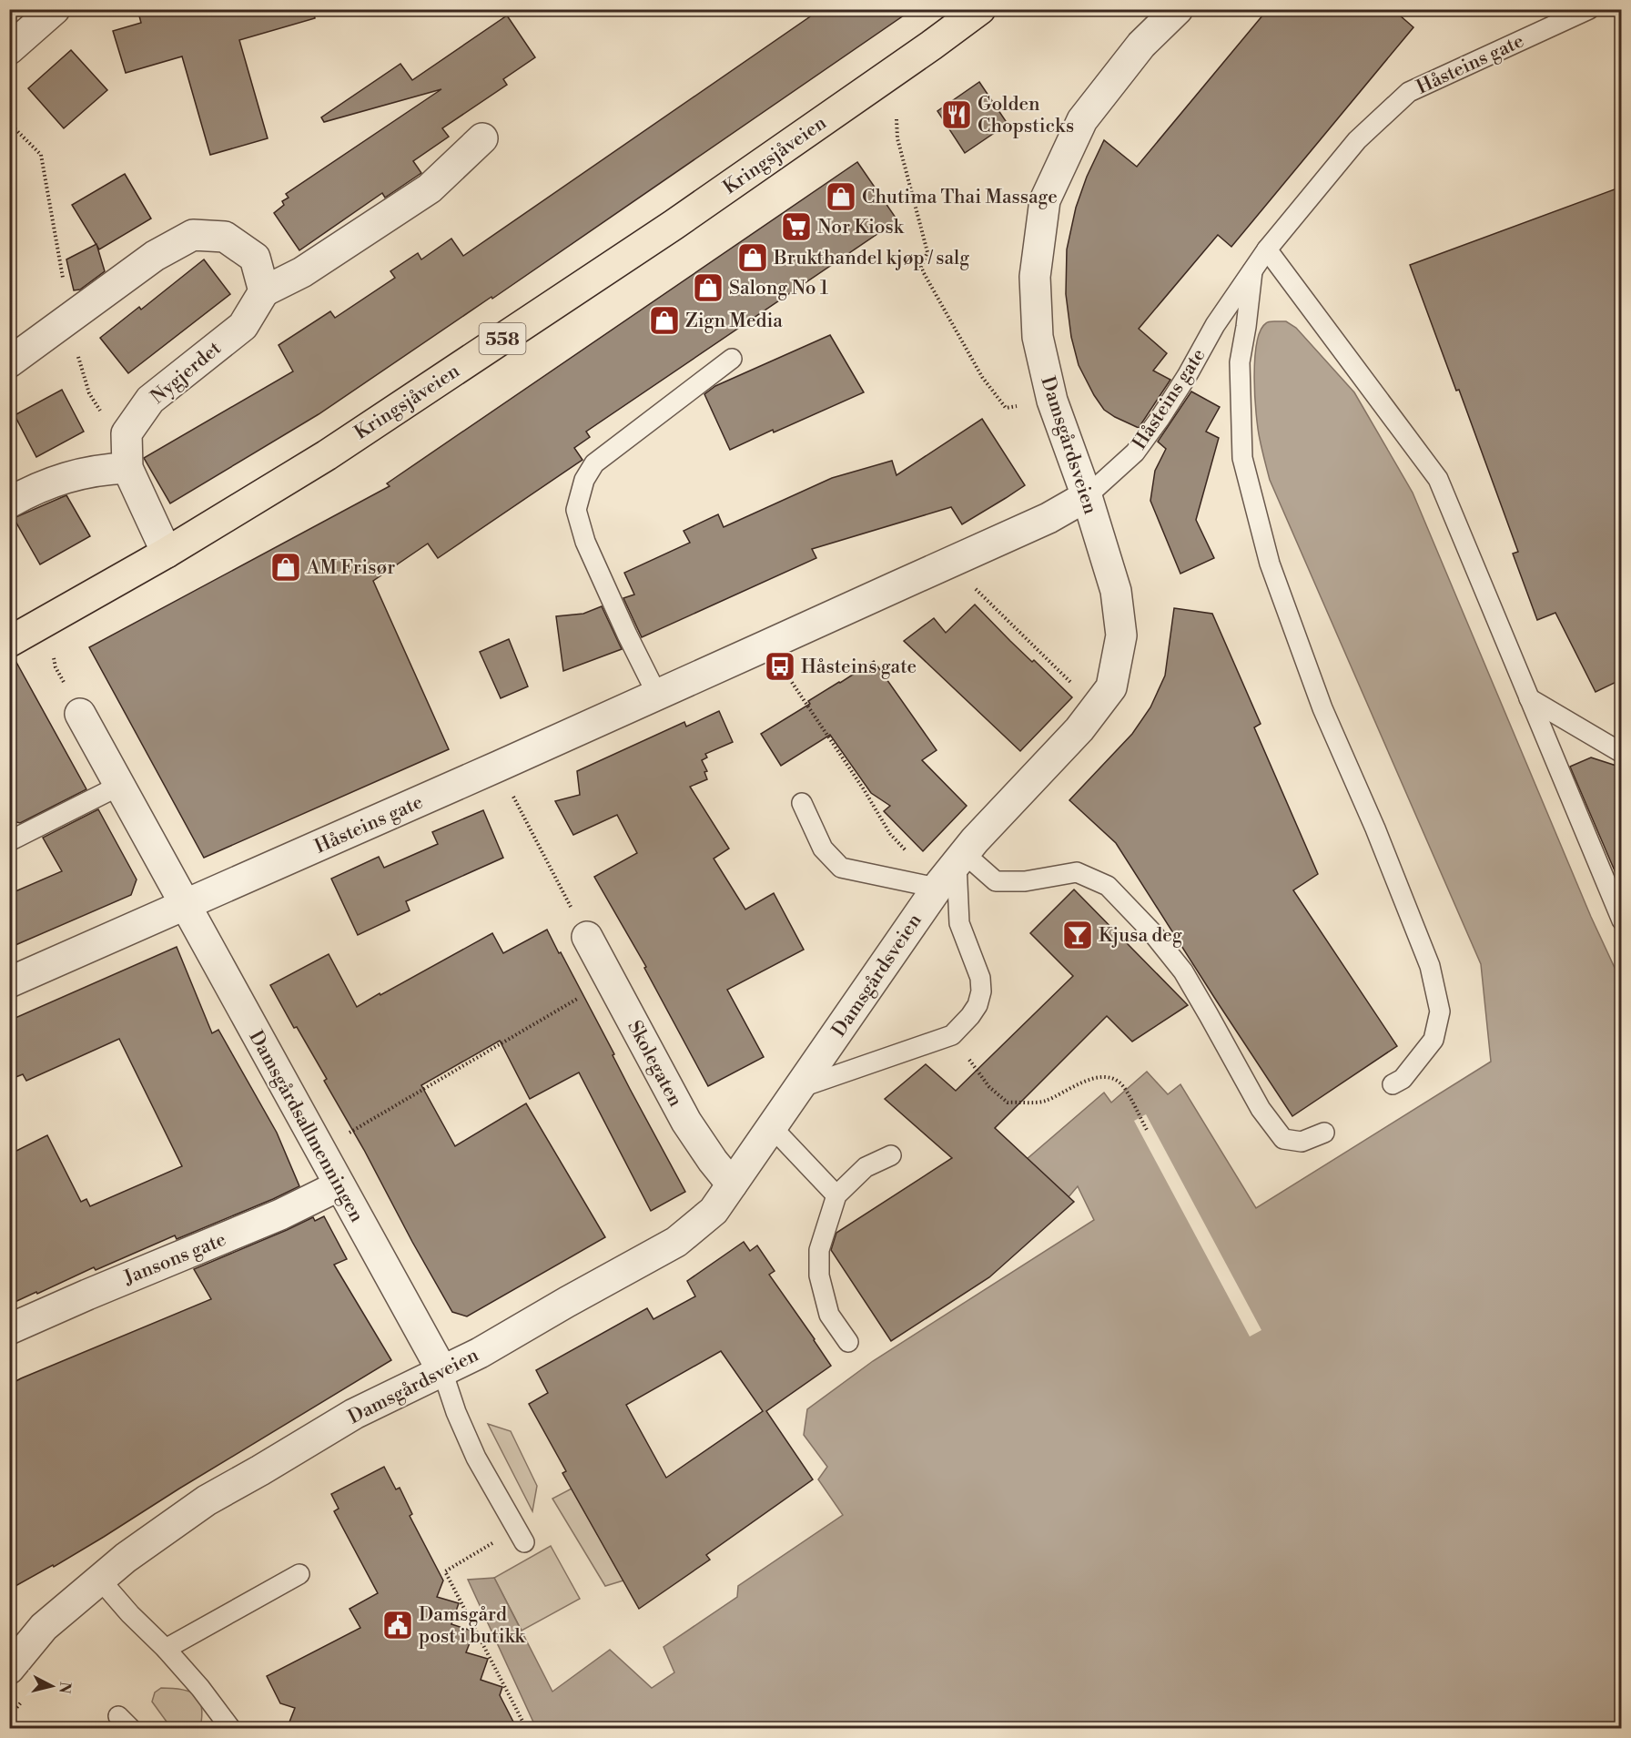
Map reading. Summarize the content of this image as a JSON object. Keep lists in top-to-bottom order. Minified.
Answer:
{"streets":{"main road":["Kringsjåveien","558"],"street":["Håsteins gate","Nygjerdet","Damsgårdsveien","Skolegaten","Damsgårdsallmenningen","Jansons gate"]},"crossings":[["Håsteins gate","Damsgårdsveien"],["Håsteins gate","Damsgårdsallmenningen"],["Kringsjåveien","Nygjerdet"],["Damsgårdsveien","Skolegaten"],["Damsgårdsveien","Damsgårdsallmenningen"],["Damsgårdsallmenningen","Jansons gate"]],"places":{"restaurant":["Golden Chopsticks"],"shop":["Chutima Thai Massage","Brukthandel kjøp / salg","Salong No 1","Zign Media","AM Frisør"],"supermarket":["Nor Kiosk"],"bus stop":["Håsteins gate"],"bar":["Kjusa deg"],"public building":["Damsgård post i butikk"]},"north":"right"}
